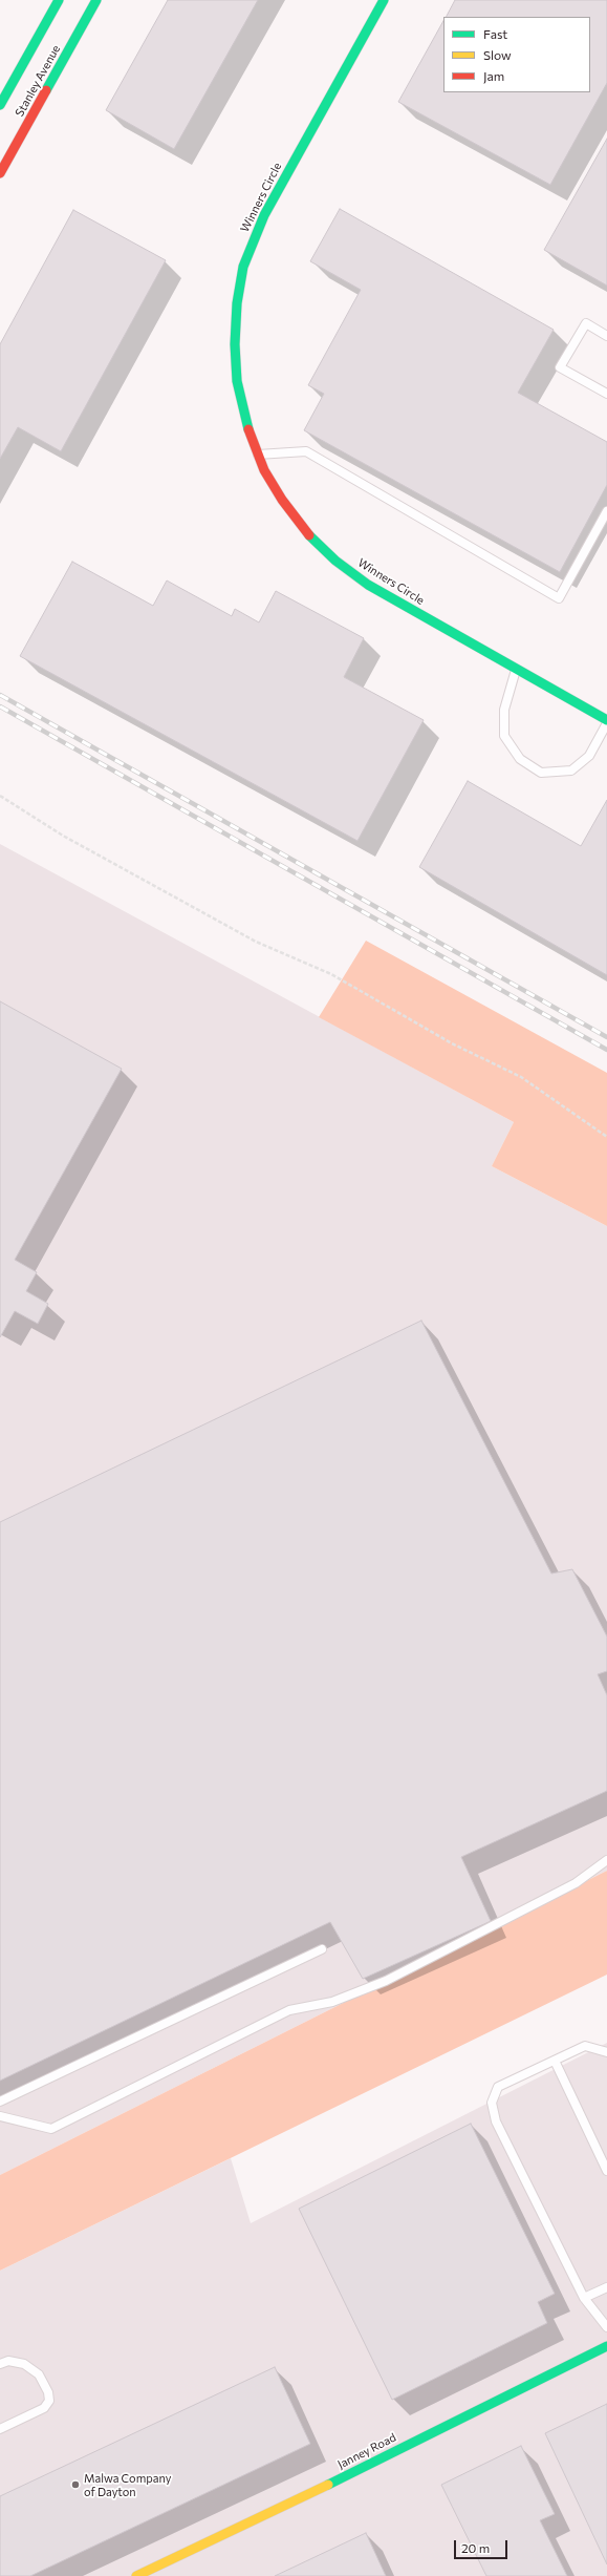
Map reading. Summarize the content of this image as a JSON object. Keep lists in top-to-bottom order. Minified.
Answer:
{"streets":{"street":["Stanley Avenue","Winners Circle","Janney Road"]},"places":["Malwa Company of Dayton"],"legend":["Fast","Slow","Jam"],"scale_bar":"20 m"}
